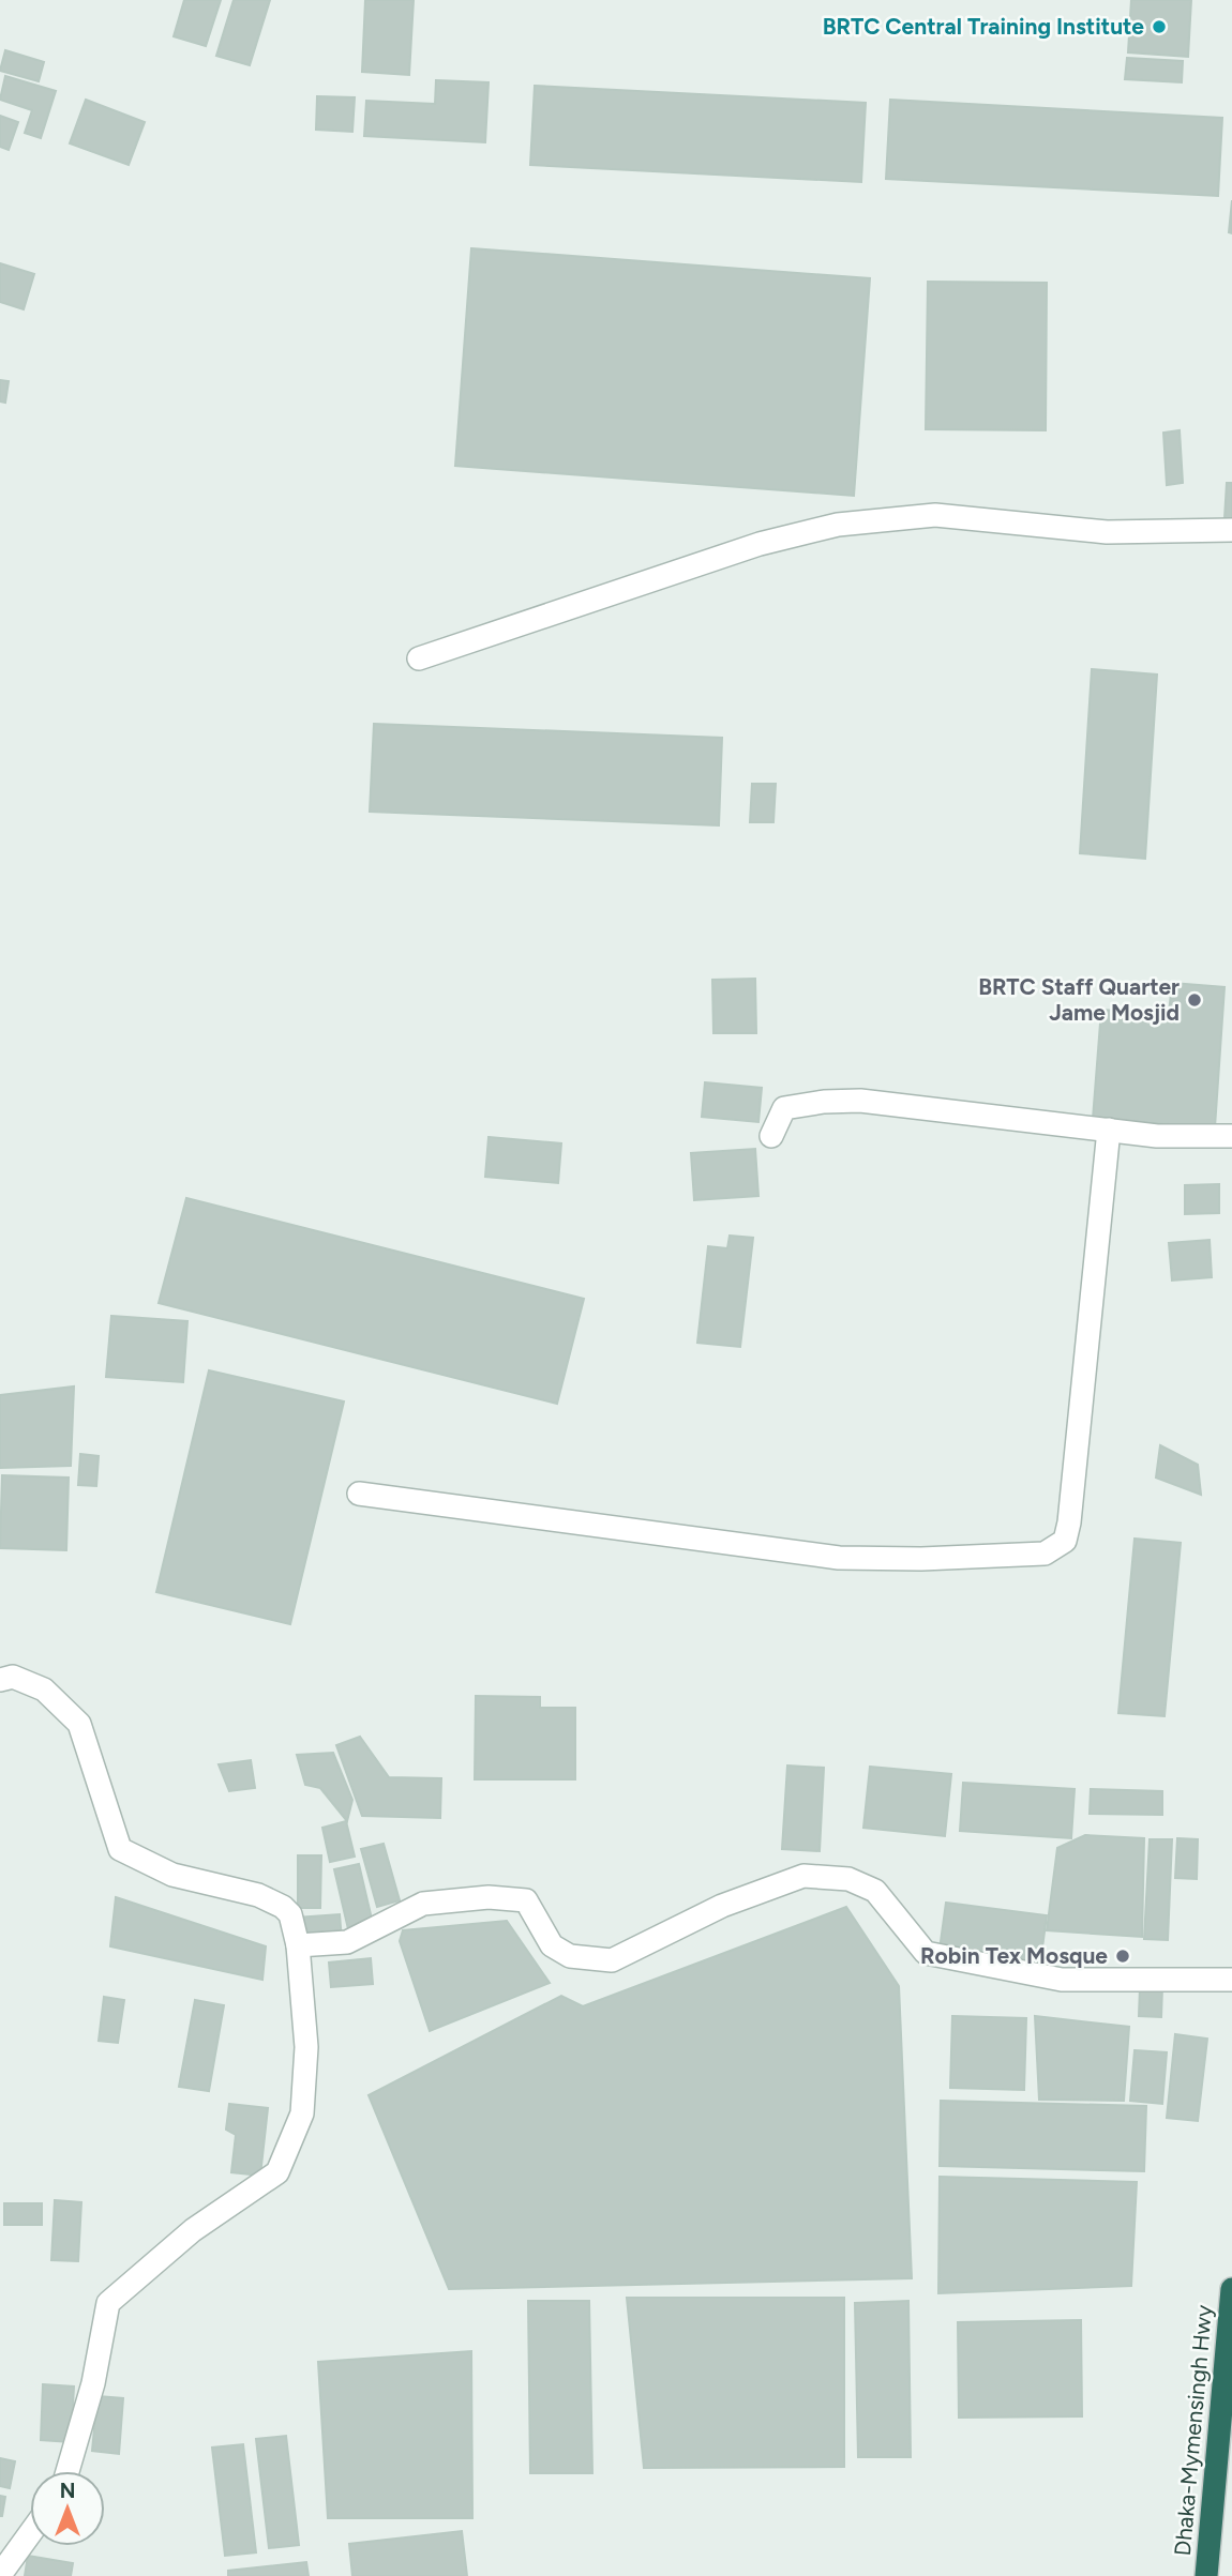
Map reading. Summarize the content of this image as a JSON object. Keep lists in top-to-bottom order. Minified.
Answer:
{"streets":{"highway":["Dhaka-Mymensingh Hwy"]},"places":["BRTC Central Training Institute","BRTC Staff Quarter Jame Mosjid","Robin Tex Mosque"],"north":"top"}
